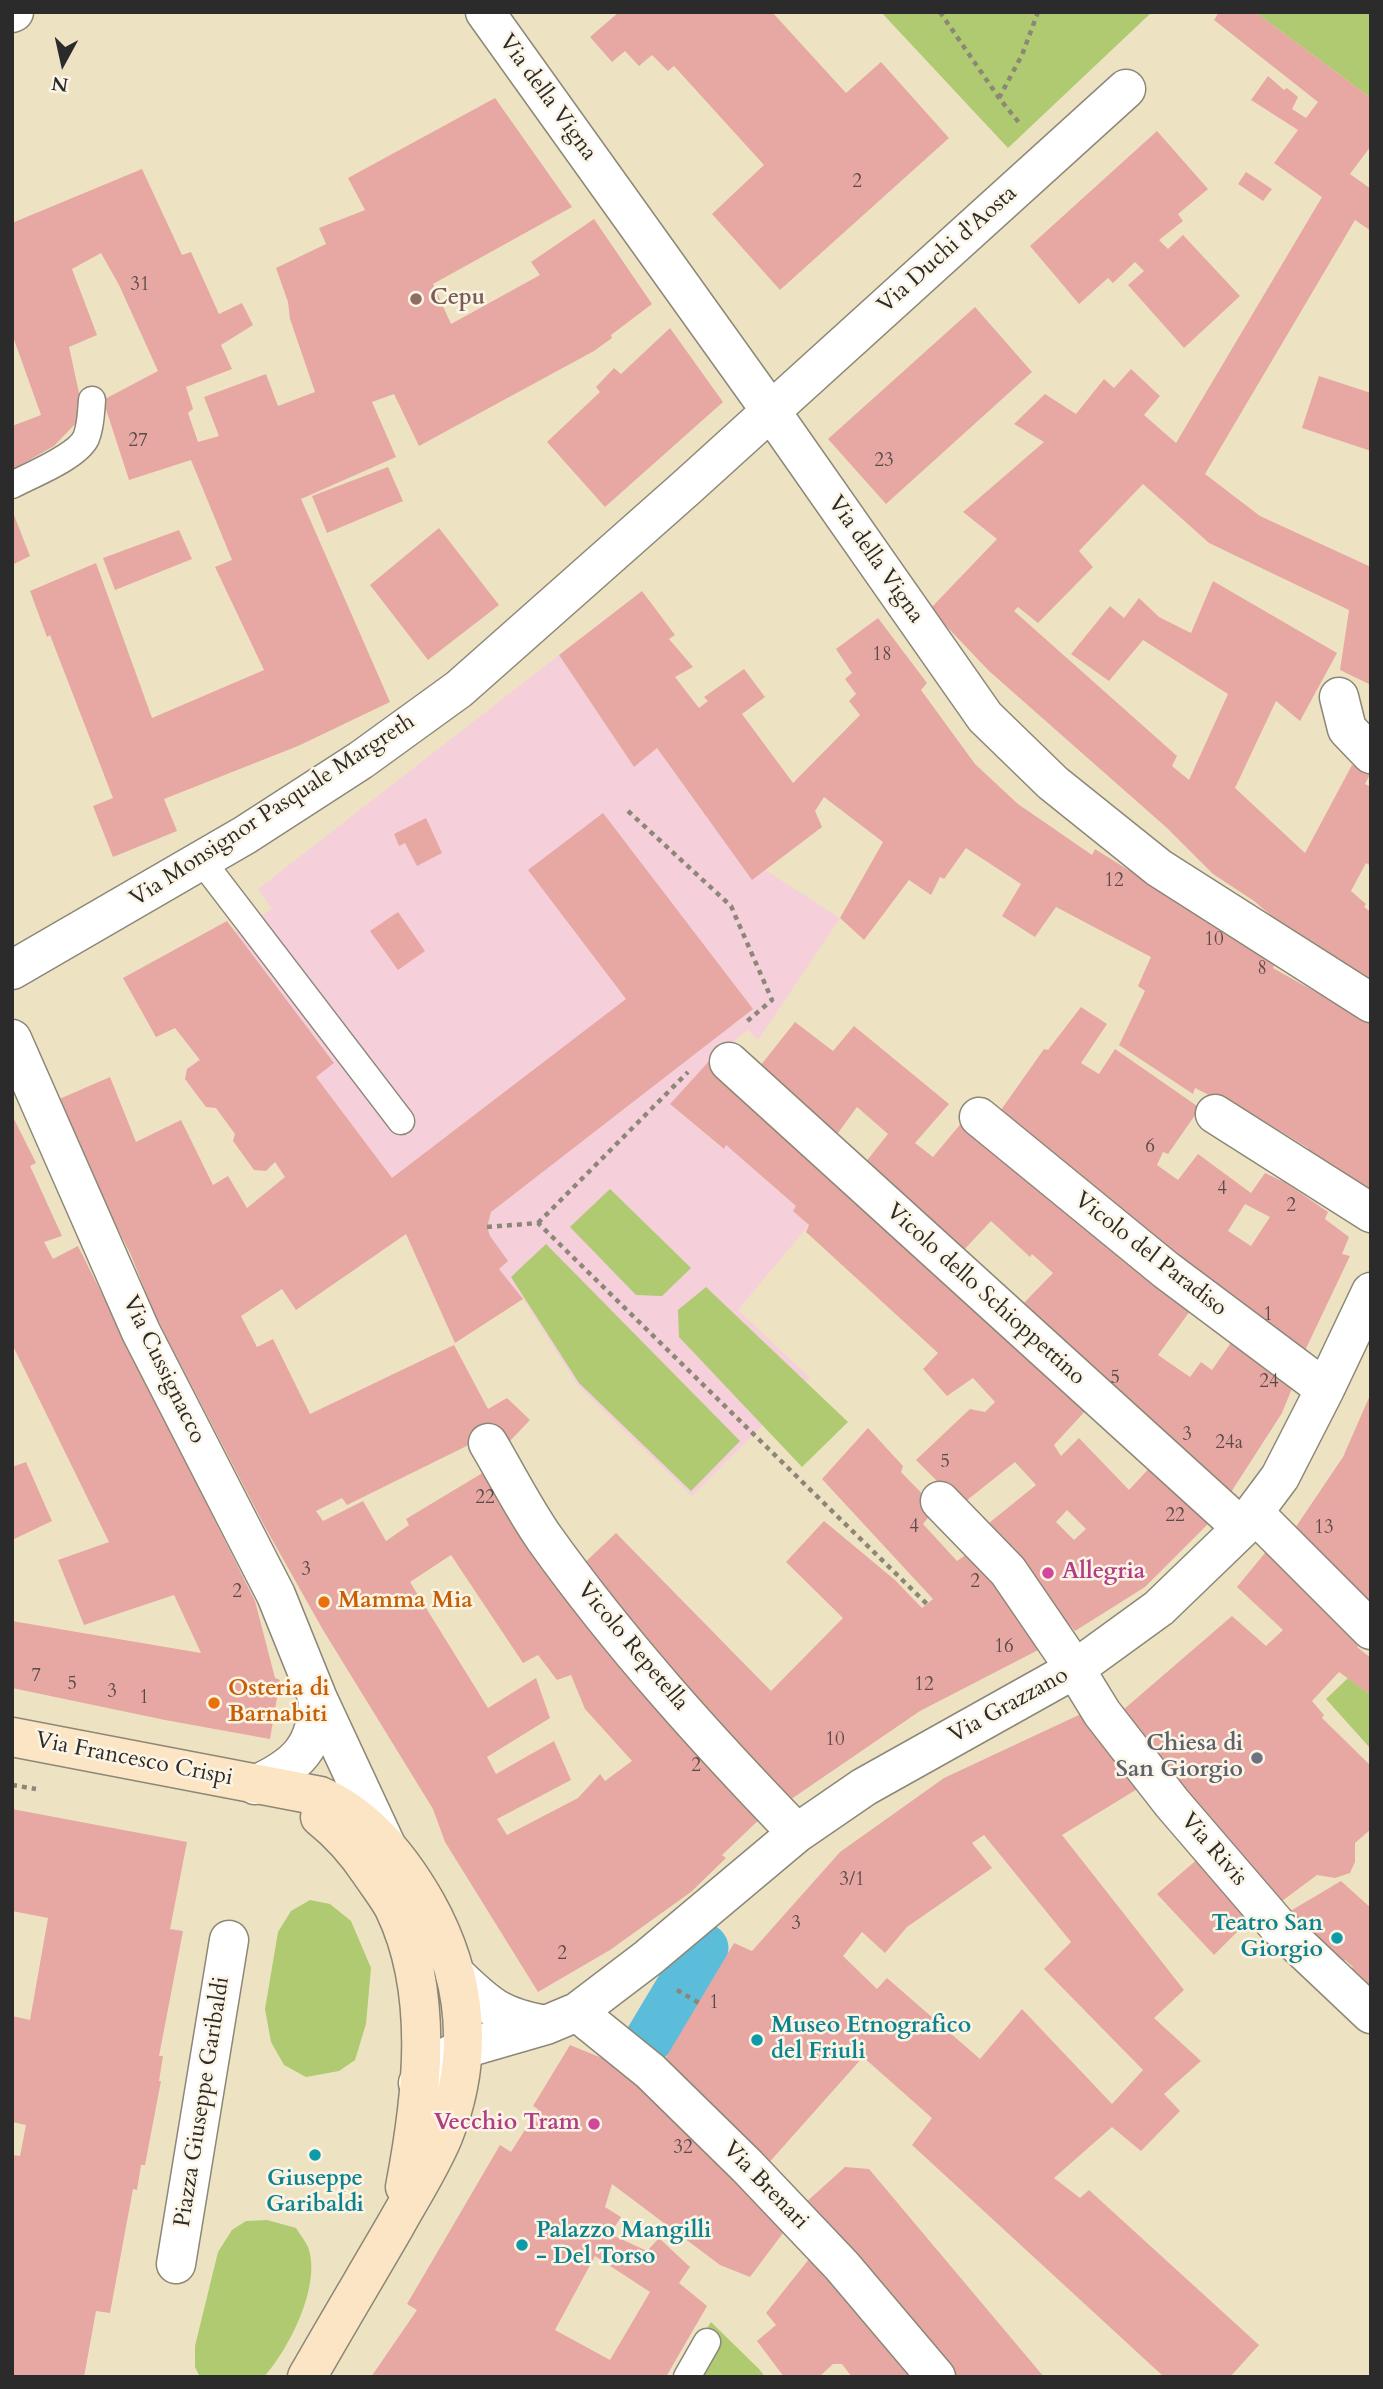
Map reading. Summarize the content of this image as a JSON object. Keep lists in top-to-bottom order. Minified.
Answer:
{"streets":{"street":["Via della Vigna","Via Duchi d'Aosta","Via Monsignor Pasquale Margreth","Vicolo del Paradiso","Vicolo dello Schioppettino","Via Cussignacco","Vicolo Repetella","Via Grazzano","Via Francesco Crispi","Via Rivis","Piazza Giuseppe Garibaldi","Via Brenari"]},"crossings":[["Via della Vigna","Via Duchi d'Aosta"],["Via della Vigna","Via Monsignor Pasquale Margreth"],["Via Duchi d'Aosta","Via Monsignor Pasquale Margreth"],["Vicolo del Paradiso","Via Grazzano"],["Vicolo dello Schioppettino","Via Grazzano"],["Vicolo Repetella","Via Grazzano"],["Via Grazzano","Via Rivis"],["Via Grazzano","Via Brenari"]],"places":["Cepu","Allegria","Mamma Mia","Osteria di Barnabiti","Chiesa di San Giorgio","Teatro San Giorgio","Museo Etnografico del Friuli","Vecchio Tram","Giuseppe Garibaldi","Palazzo Mangilli - Del Torso"],"house_numbers":["2","31","27","23","18","12","10","8","6","4","2","1","5","24","3","24a","5","22","22","4","13","3","2","2","16","7","5","12","3","1","10","2","3/1","3","2","1","32"],"north":"bottom"}
